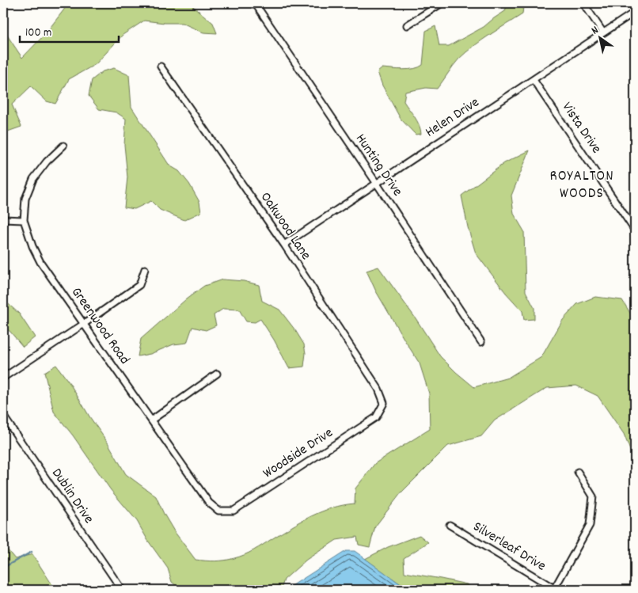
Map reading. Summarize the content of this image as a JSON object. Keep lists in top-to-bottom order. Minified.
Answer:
{"streets":{"street":["Helen Drive","Vista Drive","Hunting Drive","Oakwood Lane","Greenwood Road","Woodside Drive","Dublin Drive","Silverleaf Drive"]},"crossings":[["Helen Drive","Vista Drive"],["Helen Drive","Hunting Drive"],["Helen Drive","Oakwood Lane"],["Oakwood Lane","Woodside Drive"],["Greenwood Road","Woodside Drive"]],"districts":["ROYALTON WOODS"],"scale_bar":"100 m","north":"top left"}
